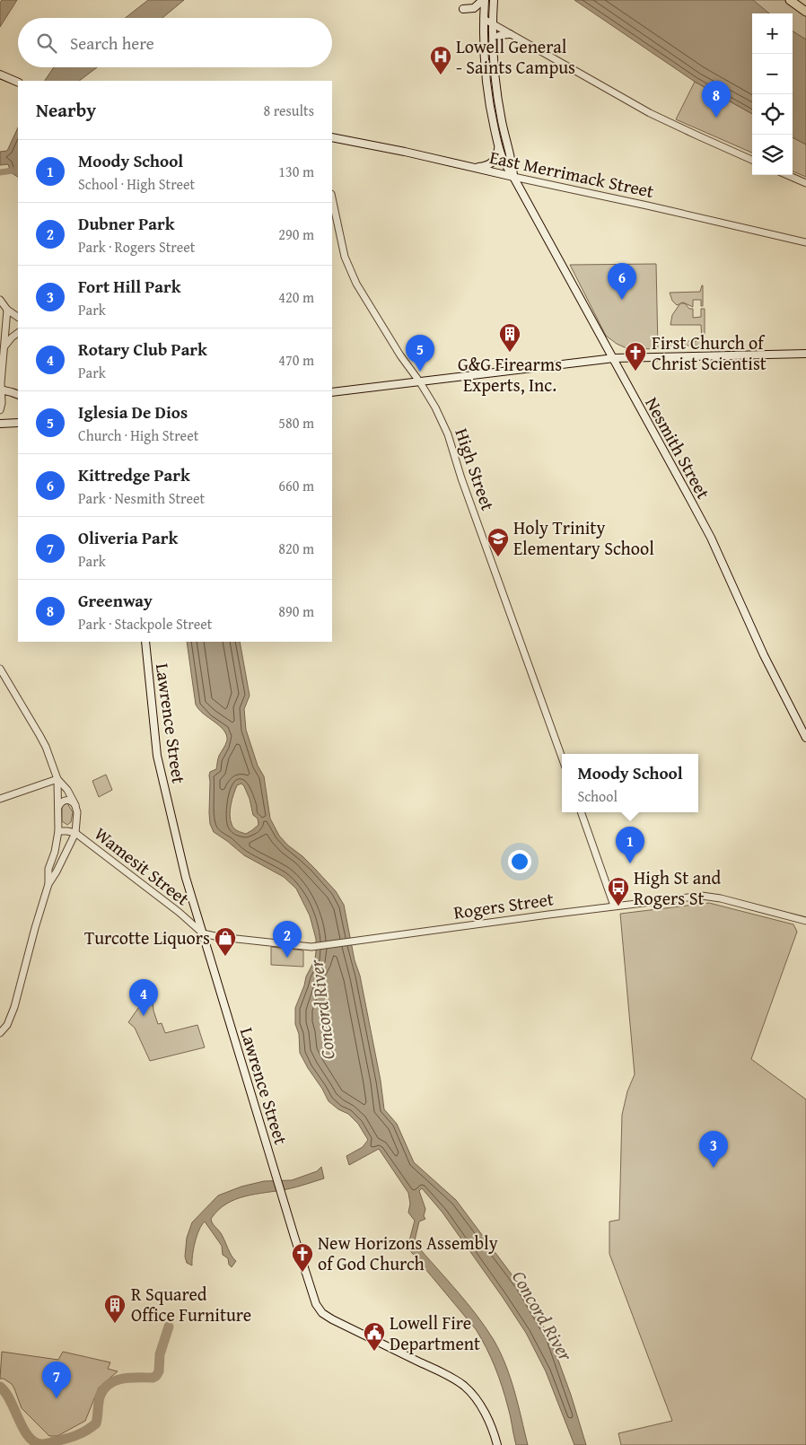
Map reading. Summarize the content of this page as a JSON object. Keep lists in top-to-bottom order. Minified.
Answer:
{"streets":{"main road":["East Merrimack Street","Nesmith Street","Lawrence Street"],"street":["High Street","Wamesit Street","Rogers Street"]},"crossings":[["East Merrimack Street","Nesmith Street"],["Lawrence Street","Wamesit Street"],["Lawrence Street","Rogers Street"],["Wamesit Street","Rogers Street"]],"water":["Concord River"],"places":{"hospital":["Lowell General - Saints Campus"],"building":["G&G Firearms Experts, Inc.","R Squared Office Furniture"],"church":["First Church of Christ Scientist","New Horizons Assembly of God Church"],"school or university":["Holy Trinity Elementary School"],"bus stop":["High St and Rogers St"],"shop":["Turcotte Liquors"],"public building":["Lowell Fire Department"]},"page":{"map_buttons":["+","−"],"search":"Search here","pins":["8","6","5","1","2","4","3","7"],"heading":["Nearby","8 results"],"list":[{"mark":"1","name":"Moody School","note":"School · High Street","value":"130 m"},{"mark":"2","name":"Dubner Park","note":"Park · Rogers Street","value":"290 m"},{"mark":"3","name":"Fort Hill Park","note":"Park","value":"420 m"},{"mark":"4","name":"Rotary Club Park","note":"Park","value":"470 m"},{"mark":"5","name":"Iglesia De Dios","note":"Church · High Street","value":"580 m"},{"mark":"6","name":"Kittredge Park","note":"Park · Nesmith Street","value":"660 m"},{"mark":"7","name":"Oliveria Park","note":"Park","value":"820 m"},{"mark":"8","name":"Greenway","note":"Park · Stackpole Street","value":"890 m"}],"popup":["Moody School","School"]}}
